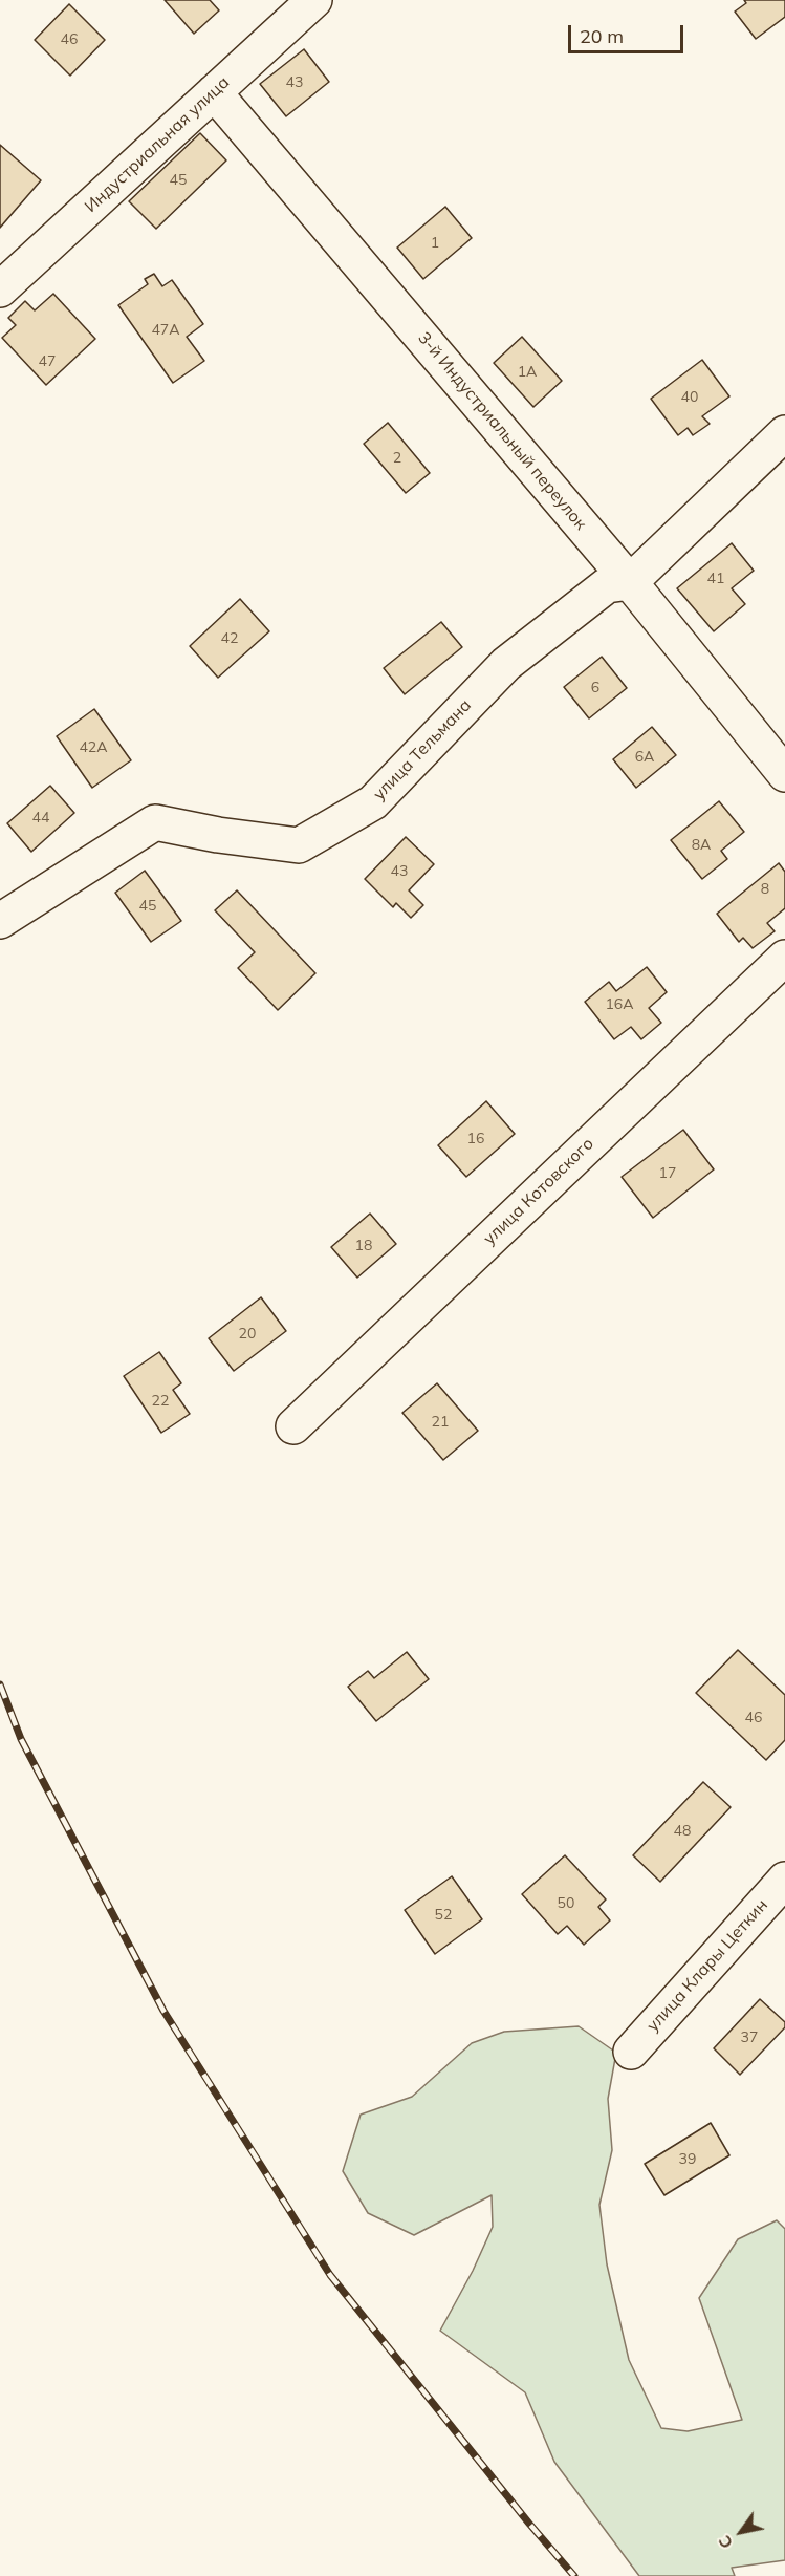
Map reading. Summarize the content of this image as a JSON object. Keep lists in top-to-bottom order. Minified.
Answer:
{"streets":{"street":["Индустриальная улица","3-й Индустриальный переулок","улица Тельмана","улица Котовского","улица Клары Цеткин"]},"crossings":[["Индустриальная улица","3-й Индустриальный переулок"],["3-й Индустриальный переулок","улица Тельмана"]],"house_numbers":["46","43","45","1","47А","47","1А","40","2","41","42","6","42А","6А","44","8А","43","8","45","16А","16","17","18","20","22","21","46","48","50","52","37","39"],"scale_bar":"20 m","north":"bottom left"}
